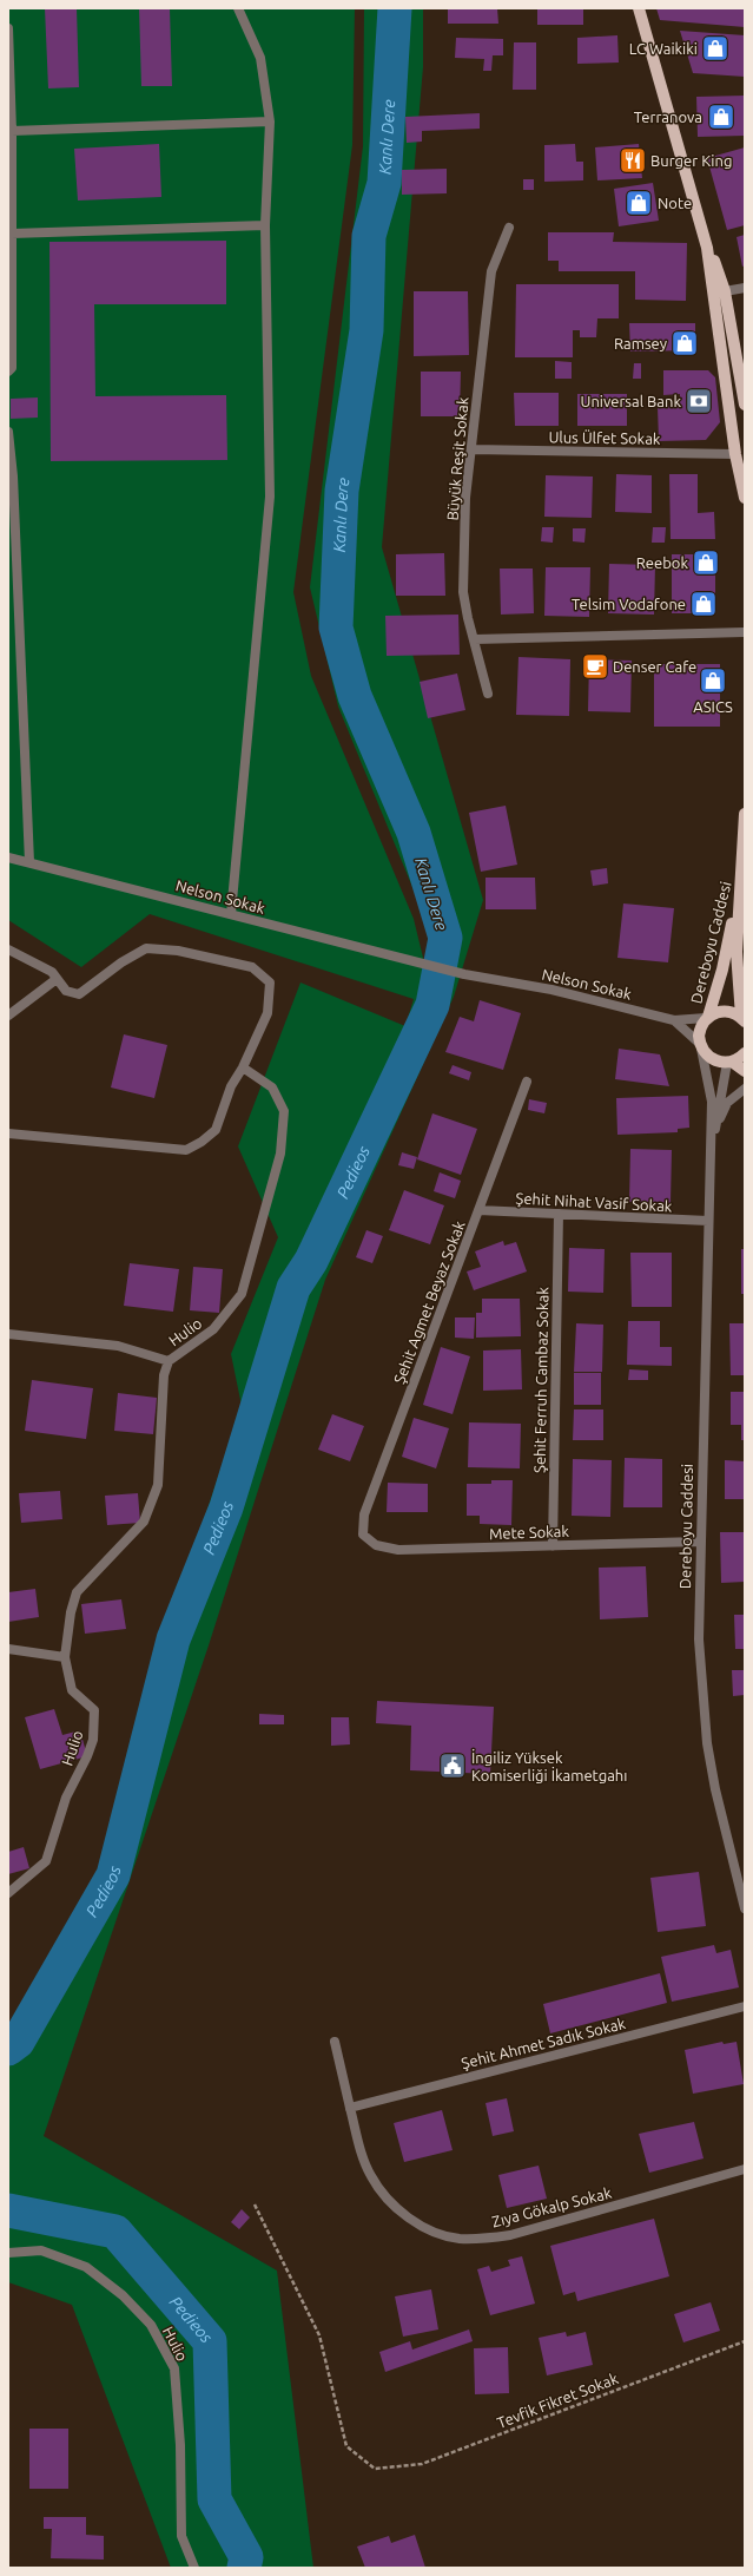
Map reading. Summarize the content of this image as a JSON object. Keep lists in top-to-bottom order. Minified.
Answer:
{"streets":{"main road":["Dereboyu Caddesi"],"street":["Ulus Ülfet Sokak","Büyük Reşit Sokak","Nelson Sokak","Şehit Nihat Vasif Sokak","Şehit Agmet Beyaz Sokak","Hulio","Şehit Ferruh Cambaz Sokak","Mete Sokak","Şehit Ahmet Sadık Sokak","Zıya Gökalp Sokak"],"path":["Tevfik Fikret Sokak"]},"crossings":[["Ulus Ülfet Sokak","Büyük Reşit Sokak"],["Nelson Sokak","Dereboyu Caddesi"],["Dereboyu Caddesi","Şehit Nihat Vasif Sokak"],["Dereboyu Caddesi","Mete Sokak"],["Şehit Nihat Vasif Sokak","Şehit Agmet Beyaz Sokak"],["Şehit Nihat Vasif Sokak","Şehit Ferruh Cambaz Sokak"],["Şehit Agmet Beyaz Sokak","Mete Sokak"],["Şehit Ferruh Cambaz Sokak","Mete Sokak"],["Şehit Ahmet Sadık Sokak","Zıya Gökalp Sokak"]],"water":["Kanlı Dere","Pedieos"],"places":{"shop":["LC Waikiki","Terranova","Note","Ramsey","Reebok","Telsim Vodafone","ASICS"],"restaurant":["Burger King"],"bank":["Universal Bank"],"cafe":["Denser Cafe"],"public building":["İngiliz Yüksek Komiserliği İkametgahı"]}}
